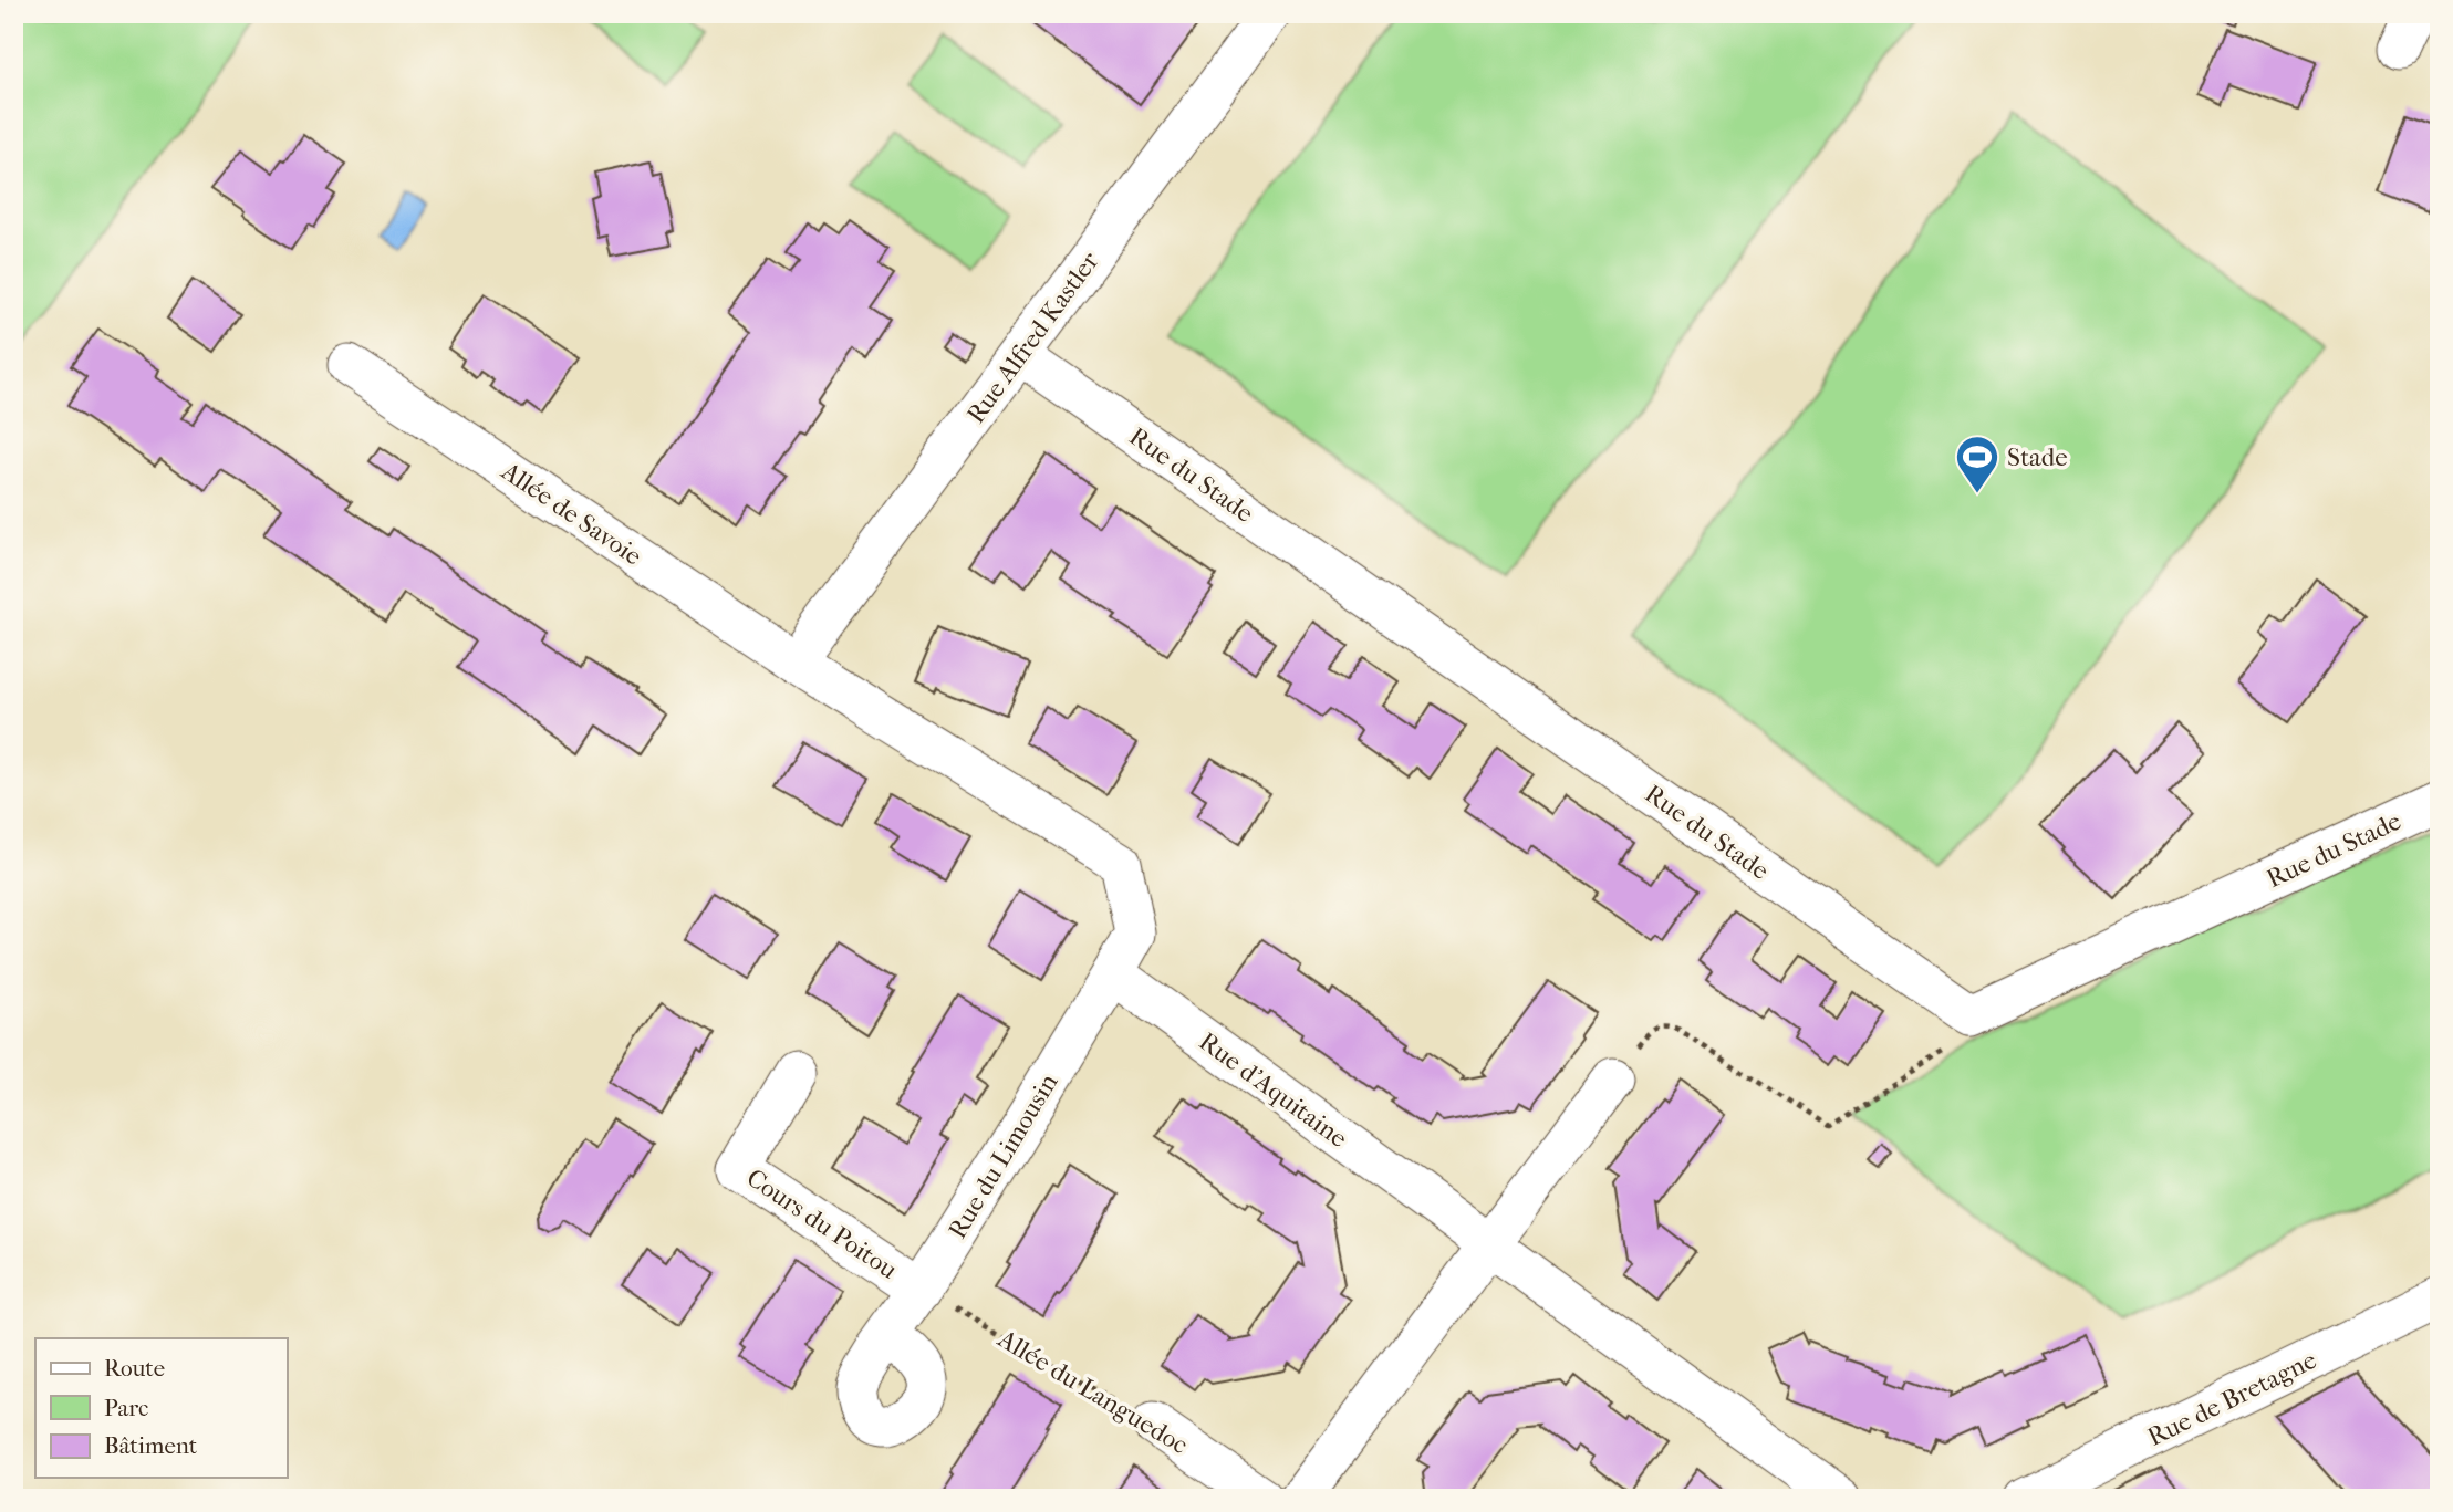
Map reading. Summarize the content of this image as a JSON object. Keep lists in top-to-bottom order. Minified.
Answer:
{"streets":{"street":["Rue Alfred Kastler","Rue du Stade","Allée de Savoie","Rue d'Aquitaine","Rue du Limousin","Cours du Poitou","Allée du Languedoc","Rue de Bretagne"]},"crossings":[["Rue Alfred Kastler","Rue du Stade"],["Rue Alfred Kastler","Allée de Savoie"],["Rue d'Aquitaine","Rue du Limousin"],["Rue du Limousin","Cours du Poitou"],["Rue du Limousin","Allée du Languedoc"],["Cours du Poitou","Allée du Languedoc"]],"places":{"sports":["Stade"]},"legend":["Route","Parc","Bâtiment"]}
